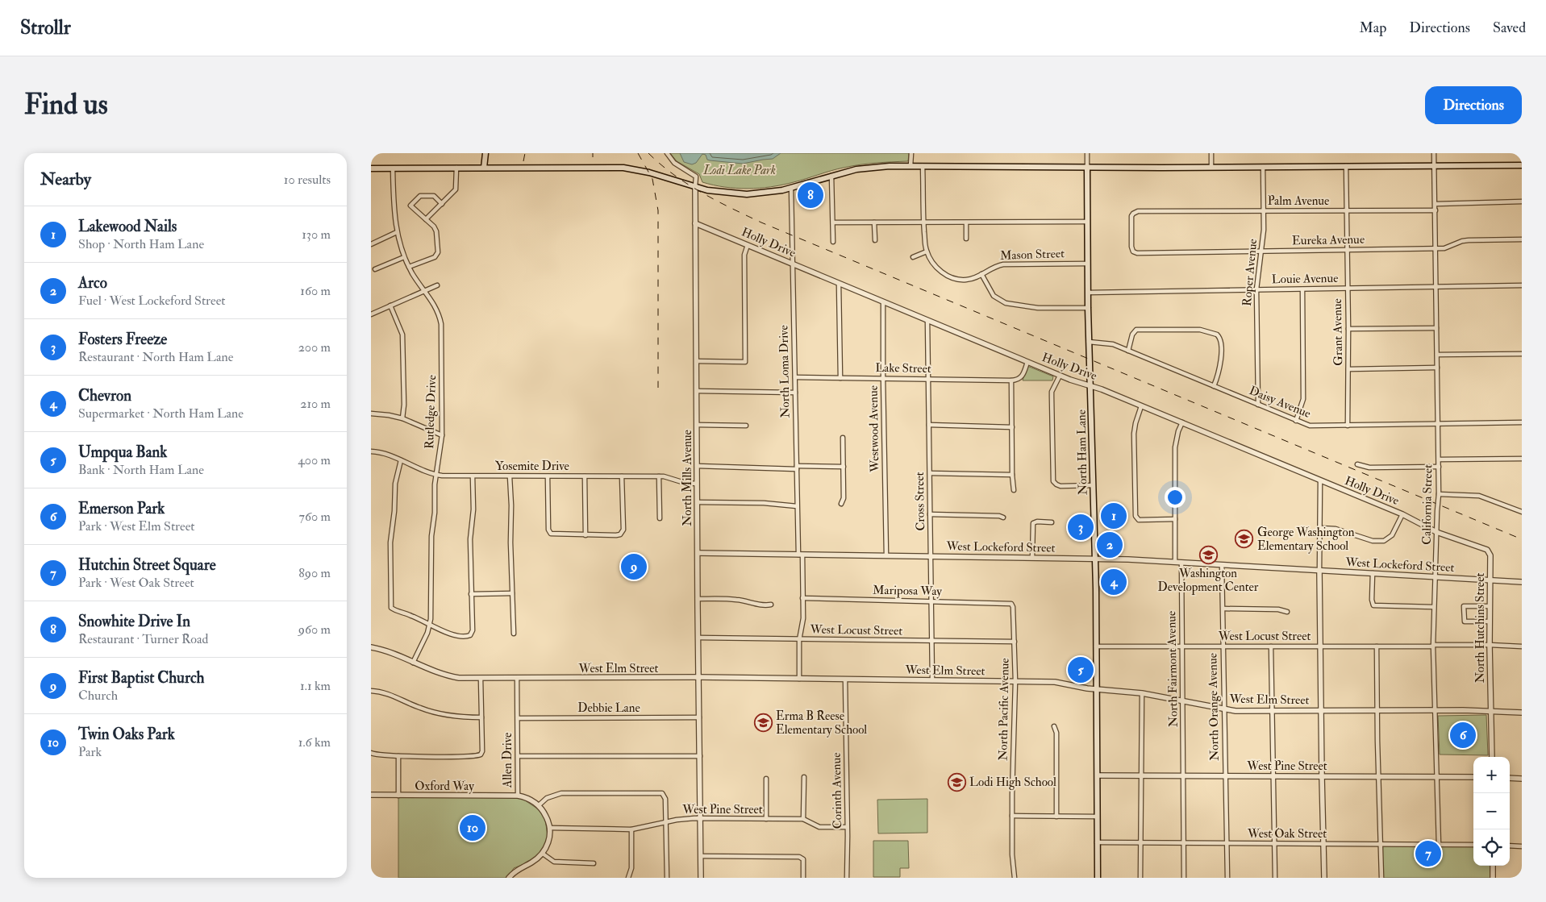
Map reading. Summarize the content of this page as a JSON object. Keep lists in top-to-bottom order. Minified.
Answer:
{"streets":{"main road":["North Ham Lane"],"street":["Palm Avenue","Eureka Avenue","Holly Drive","Mason Street","Roper Avenue","Louie Avenue","Grant Avenue","Lake Street","North Loma Drive","Daisy Avenue","Rutledge Drive","Westwood Avenue","Yosemite Drive","North Mills Avenue","Cross Street","California Street","West Lockeford Street","Mariposa Way","North Hutchins Street","West Locust Street","West Elm Street","North Fairmont Avenue","North Orange Avenue","Debbie Lane","North Pacific Avenue","Allen Drive","West Pine Street","Oxford Way","Corinth Avenue","West Oak Street"]},"crossings":[["Palm Avenue","Eureka Avenue"],["Palm Avenue","Roper Avenue"],["Palm Avenue","Grant Avenue"],["Palm Avenue","California Street"],["Eureka Avenue","Roper Avenue"],["Eureka Avenue","Grant Avenue"],["Eureka Avenue","California Street"],["Holly Drive","North Loma Drive"],["Holly Drive","Westwood Avenue"],["Holly Drive","North Ham Lane"],["Holly Drive","North Mills Avenue"],["Holly Drive","Cross Street"],["Holly Drive","California Street"],["Holly Drive","North Hutchins Street"],["Mason Street","North Ham Lane"],["Roper Avenue","Louie Avenue"],["Roper Avenue","Daisy Avenue"],["Louie Avenue","Grant Avenue"],["Louie Avenue","North Ham Lane"],["Louie Avenue","California Street"],["Grant Avenue","Daisy Avenue"],["Lake Street","North Loma Drive"],["Lake Street","Westwood Avenue"],["Lake Street","Cross Street"],["North Loma Drive","West Lockeford Street"],["North Loma Drive","Mariposa Way"],["North Loma Drive","West Locust Street"],["North Loma Drive","West Elm Street"],["Daisy Avenue","North Ham Lane"],["Daisy Avenue","California Street"],["Rutledge Drive","Yosemite Drive"],["Rutledge Drive","West Elm Street"],["Westwood Avenue","West Lockeford Street"],["North Ham Lane","West Lockeford Street"],["North Ham Lane","West Locust Street"],["North Ham Lane","West Elm Street"],["North Ham Lane","West Pine Street"],["North Ham Lane","West Oak Street"],["Yosemite Drive","North Mills Avenue"],["North Mills Avenue","West Lockeford Street"],["North Mills Avenue","West Locust Street"],["North Mills Avenue","West Elm Street"],["North Mills Avenue","Debbie Lane"],["North Mills Avenue","West Pine Street"],["Cross Street","West Lockeford Street"],["Cross Street","Mariposa Way"],["Cross Street","West Locust Street"],["Cross Street","West Elm Street"],["California Street","West Lockeford Street"],["California Street","North Hutchins Street"],["California Street","West Locust Street"],["California Street","West Elm Street"],["California Street","West Pine Street"],["California Street","West Oak Street"],["West Lockeford Street","North Hutchins Street"],["West Lockeford Street","North Fairmont Avenue"],["West Lockeford Street","North Orange Avenue"],["Mariposa Way","North Pacific Avenue"],["North Hutchins Street","West Locust Street"],["North Hutchins Street","West Elm Street"],["West Locust Street","North Fairmont Avenue"],["West Locust Street","North Orange Avenue"],["West Locust Street","North Pacific Avenue"],["West Elm Street","North Fairmont Avenue"],["West Elm Street","North Orange Avenue"],["West Elm Street","North Pacific Avenue"],["West Elm Street","Allen Drive"],["West Elm Street","Corinth Avenue"],["North Fairmont Avenue","West Pine Street"],["North Fairmont Avenue","West Oak Street"],["North Orange Avenue","West Pine Street"],["North Orange Avenue","West Oak Street"],["Debbie Lane","Allen Drive"],["Allen Drive","Oxford Way"],["West Pine Street","Corinth Avenue"]],"parks":["Lodi Lake Park"],"places":{"school or university":["George Washington Elementary School","Washington Development Center","Erma B Reese Elementary School","Lodi High School"]},"page":{"header":"Strollr","nav":["Map","Directions","Saved"],"buttons":"Directions","title":"Find us","heading":["Nearby","10 results"],"pins":["8","1","3","2","9","4","5","6","10","7"],"list":[{"mark":"1","name":"Lakewood Nails","note":"Shop · North Ham Lane","value":"130 m"},{"mark":"2","name":"Arco","note":"Fuel · West Lockeford Street","value":"160 m"},{"mark":"3","name":"Fosters Freeze","note":"Restaurant · North Ham Lane","value":"200 m"},{"mark":"4","name":"Chevron","note":"Supermarket · North Ham Lane","value":"210 m"},{"mark":"5","name":"Umpqua Bank","note":"Bank · North Ham Lane","value":"400 m"},{"mark":"6","name":"Emerson Park","note":"Park · West Elm Street","value":"760 m"},{"mark":"7","name":"Hutchin Street Square","note":"Park · West Oak Street","value":"890 m"},{"mark":"8","name":"Snowhite Drive In","note":"Restaurant · Turner Road","value":"960 m"},{"mark":"9","name":"First Baptist Church","note":"Church","value":"1.1 km"},{"mark":"10","name":"Twin Oaks Park","note":"Park","value":"1.6 km"}],"map_buttons":["+","−"]}}
